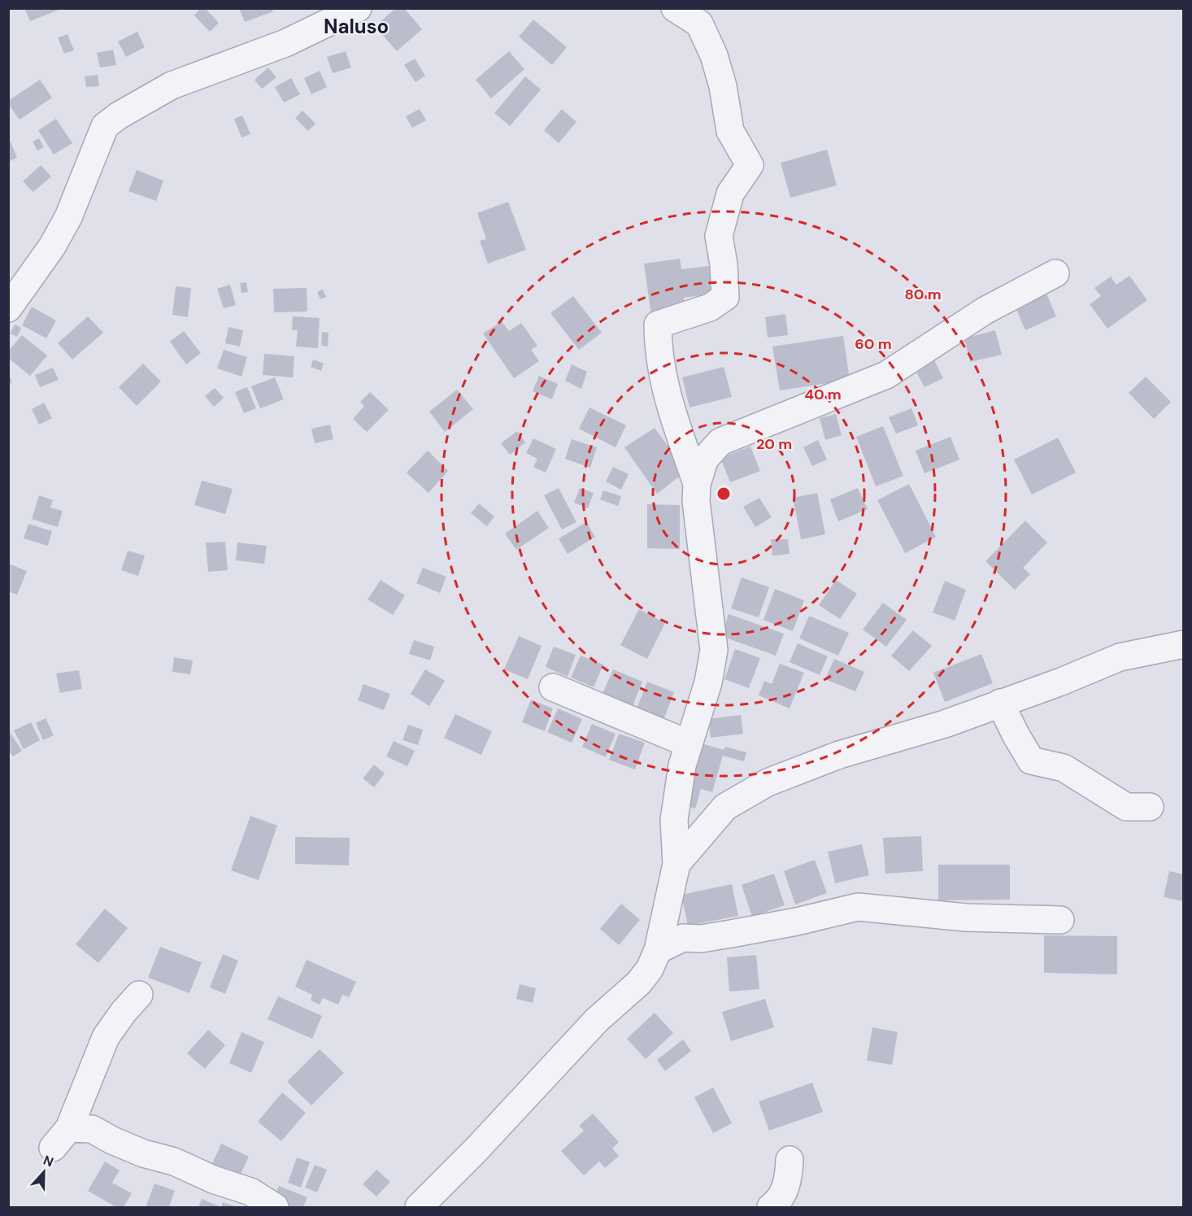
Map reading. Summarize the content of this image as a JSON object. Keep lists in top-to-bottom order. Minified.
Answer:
{"districts":["Naluso"],"north":"top","rings":["80 m","60 m","40 m","20 m"]}
